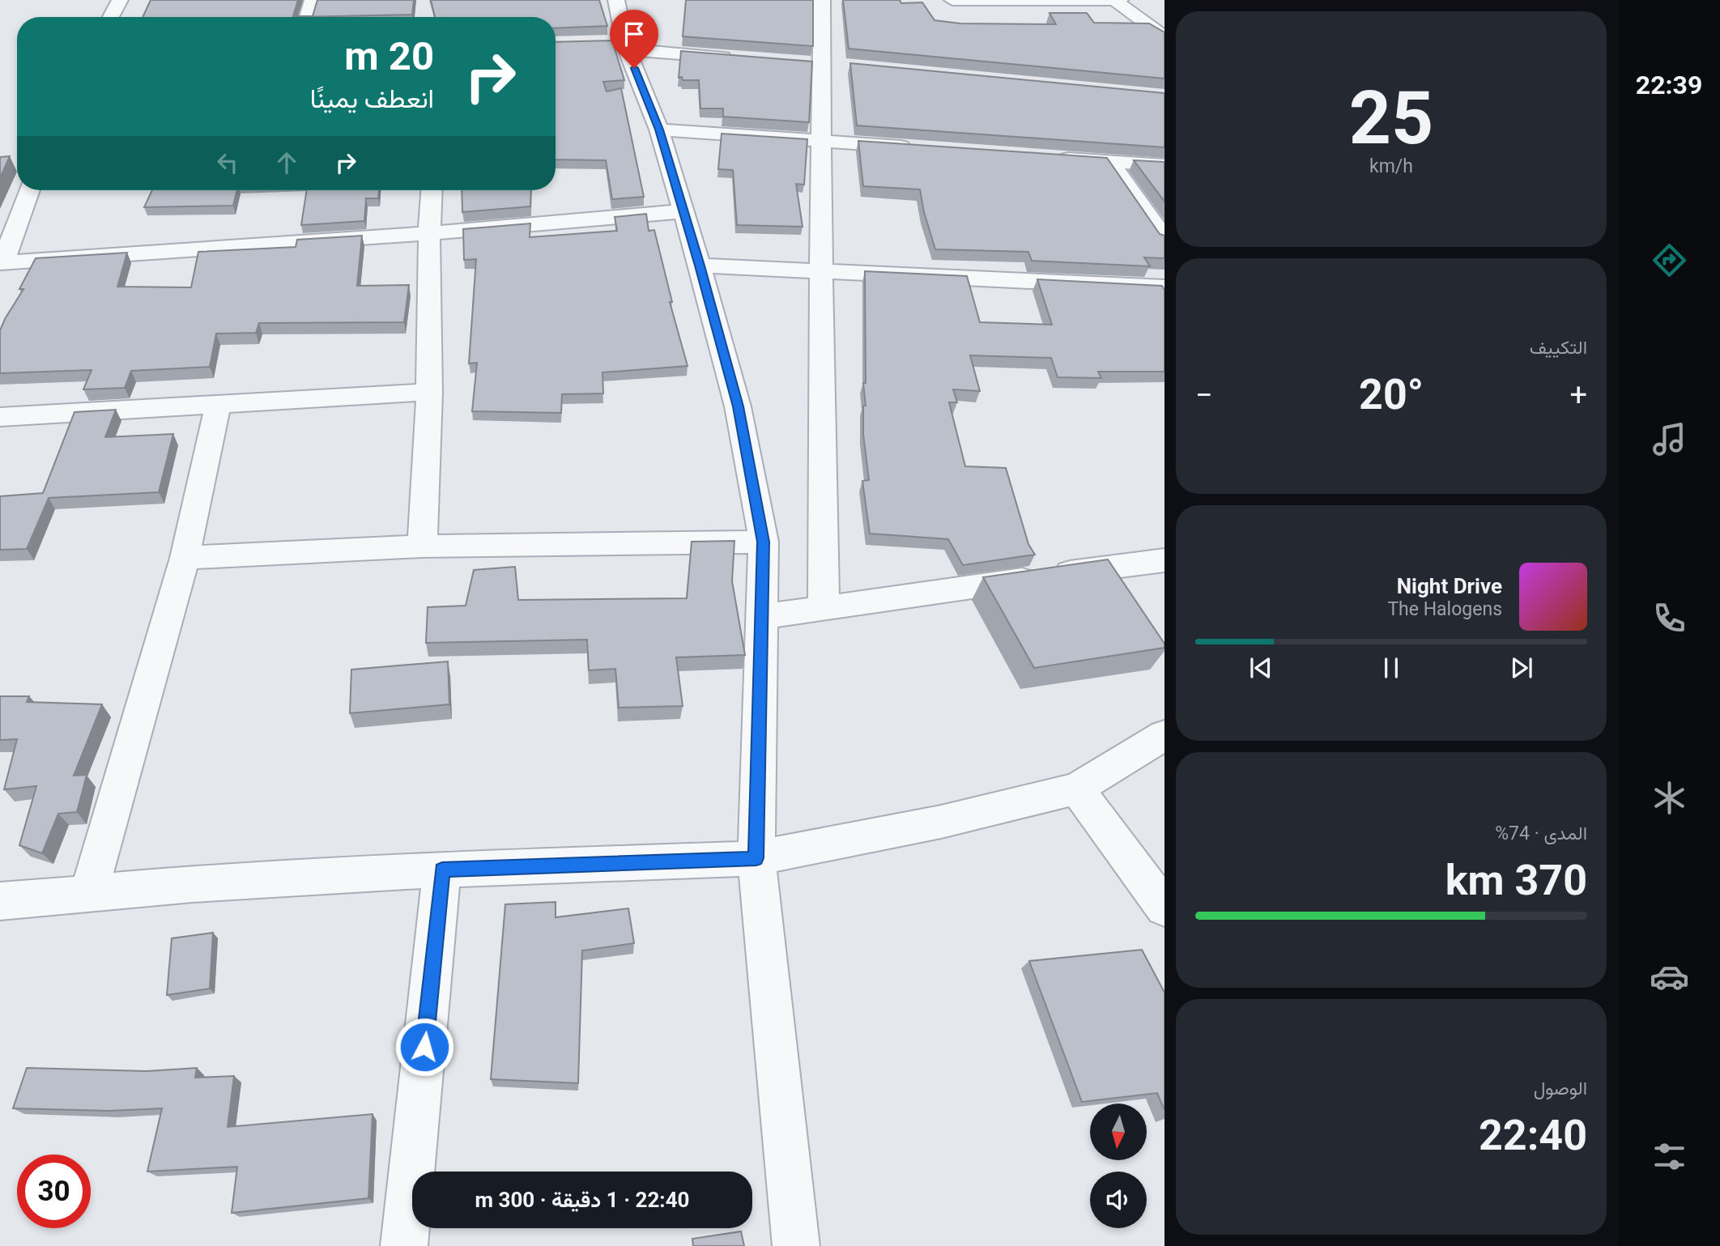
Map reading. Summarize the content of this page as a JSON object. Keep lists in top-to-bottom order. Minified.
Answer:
{"north":"bottom","page":{"tabs":"22:39","tile":[["25","km/h"],"التكييف",["المدى · 74%","370 km"],["الوصول","22:40"]],"turn":["20 m","انعطف يمينًا"],"heat":["−","20°","+"],"song":["Night Drive","The Halogens"],"limit":"30","trip":"22:40 · 1 دقيقة · 300 m"}}
